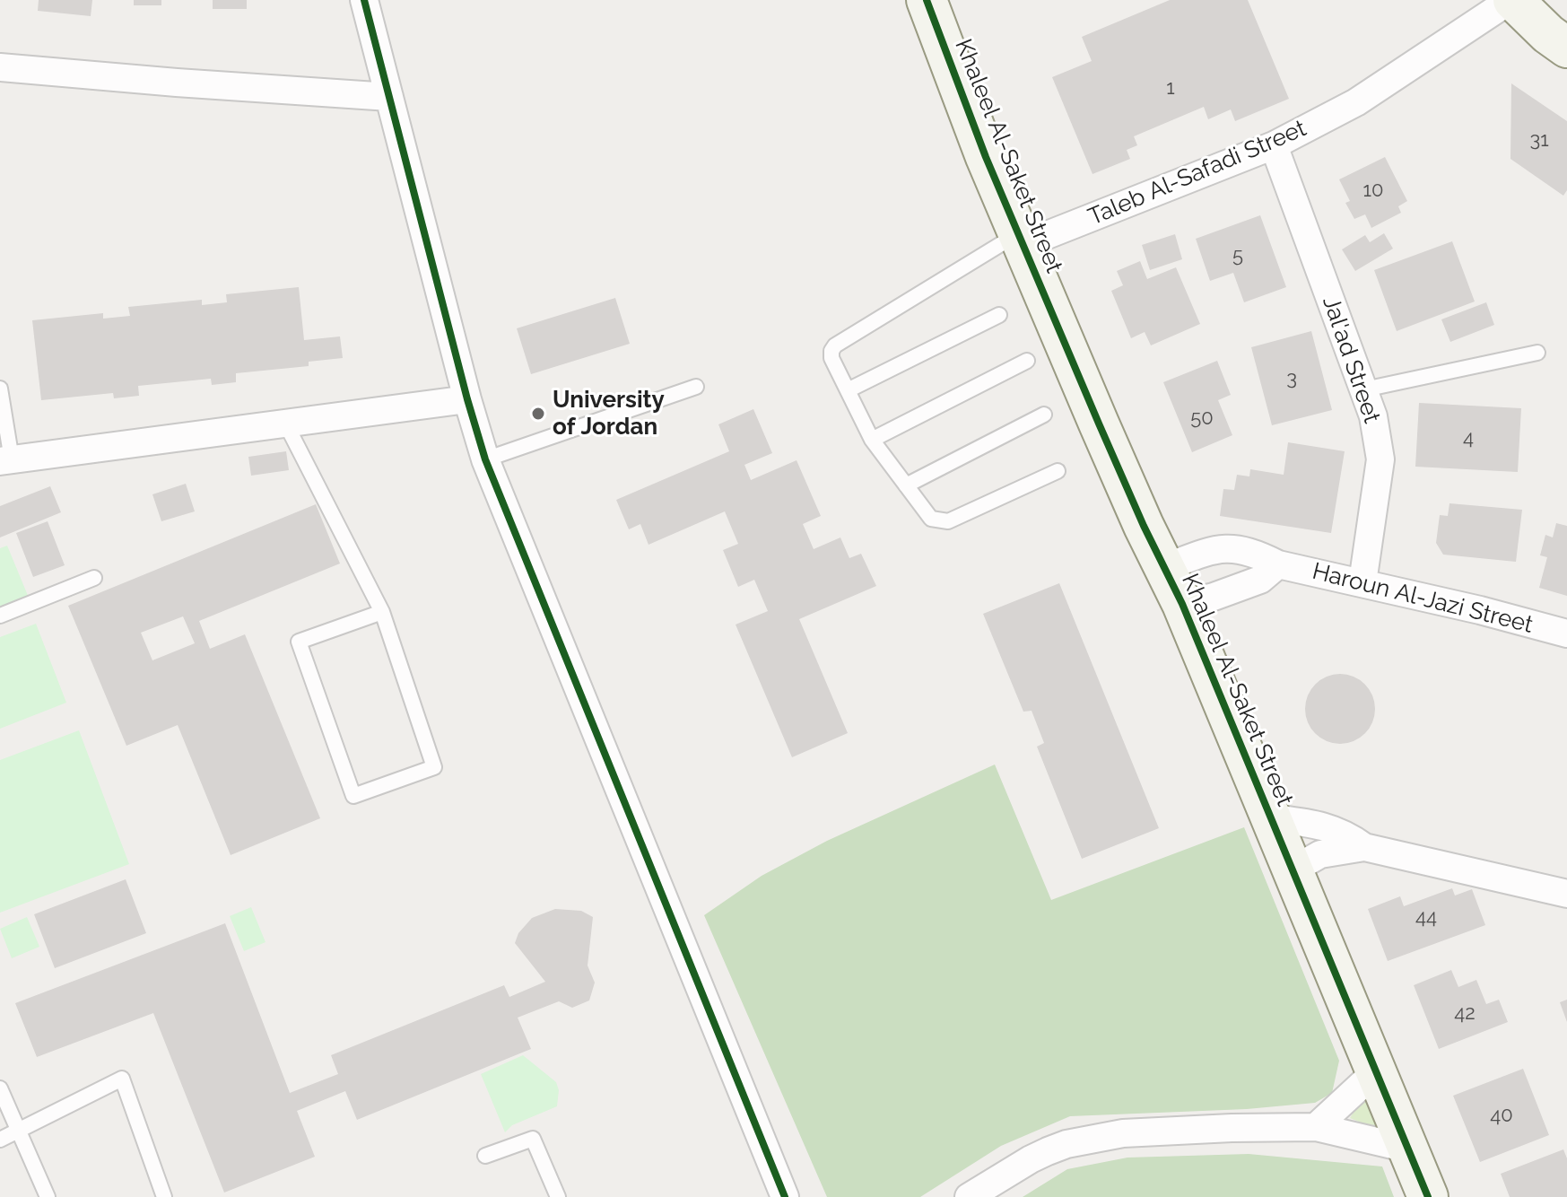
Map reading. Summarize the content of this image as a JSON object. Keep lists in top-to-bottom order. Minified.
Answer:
{"streets":{"street":["Khaleel Al-Saket Street","Taleb Al-Safadi Street","Jal'ad Street","Haroun Al-Jazi Street"]},"crossings":[["Khaleel Al-Saket Street","Taleb Al-Safadi Street"],["Khaleel Al-Saket Street","Haroun Al-Jazi Street"],["Taleb Al-Safadi Street","Jal'ad Street"],["Jal'ad Street","Haroun Al-Jazi Street"]],"places":["University of Jordan"],"house_numbers":["1","31","10","5","3","50","4","44","42","40"]}
